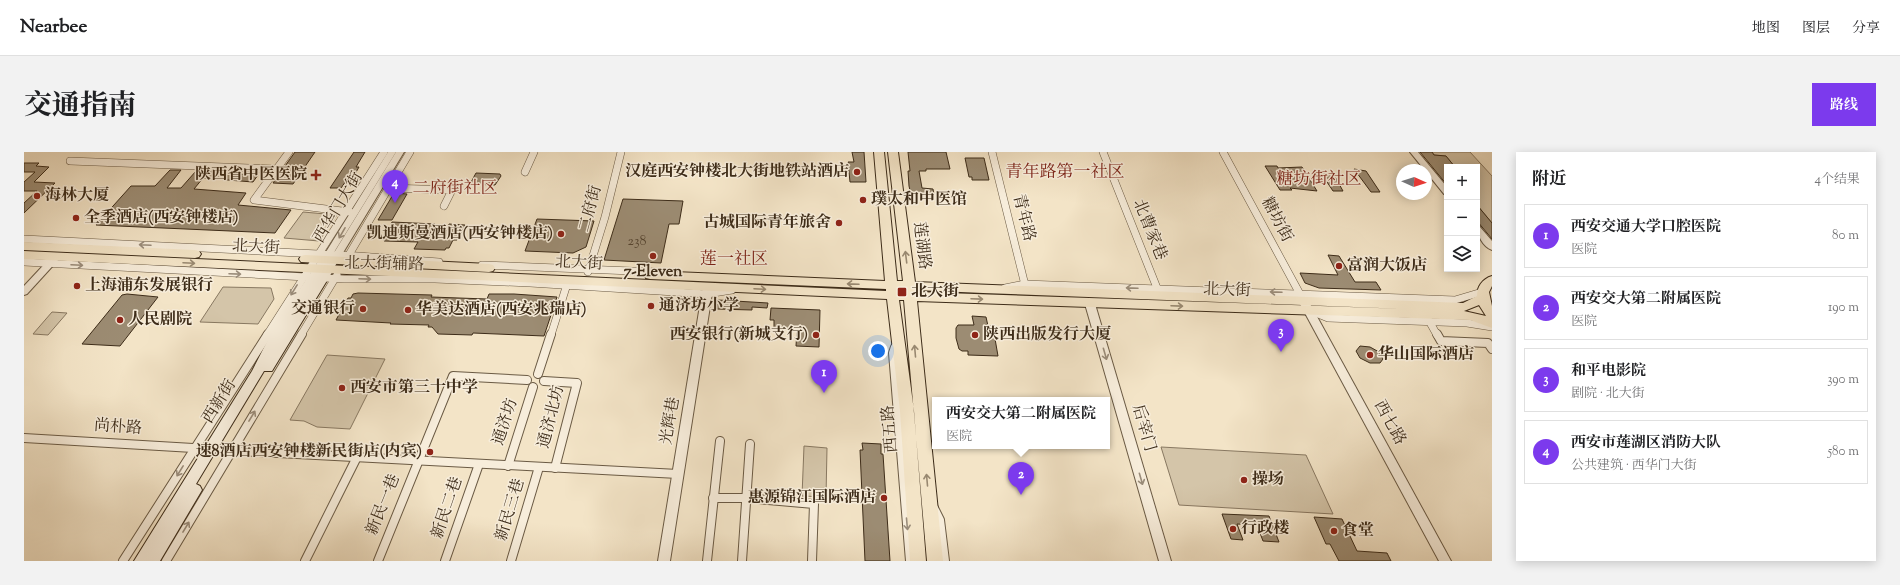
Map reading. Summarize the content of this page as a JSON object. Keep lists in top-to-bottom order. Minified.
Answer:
{"streets":{"main road":["莲湖路","北大街","西新街","西五路"],"street":["西华门大街","二府街","青年路","糖坊街","北曹家巷","通济北坊","光辉巷","通济坊","西七路","尚朴路","后宰门","新民一巷","新民二巷","新民三巷"]},"crossings":[["西华门大街","北大街"],["西华门大街","西新街"],["二府街","北大街"],["青年路","北大街"],["糖坊街","北大街"],["糖坊街","西七路"],["北曹家巷","北大街"],["莲湖路","北大街"],["莲湖路","西五路"],["北大街","西新街"],["北大街","光辉巷"],["北大街","西七路"],["北大街","后宰门"],["北大街","西五路"],["西新街","尚朴路"],["通济北坊","通济坊"],["通济北坊","尚朴路"],["通济北坊","新民一巷"],["光辉巷","尚朴路"],["通济坊","尚朴路"],["通济坊","新民一巷"],["尚朴路","新民一巷"],["尚朴路","新民二巷"],["尚朴路","新民三巷"]],"one_way":["后宰门"],"districts":["青年路第一社区","糖坊街社区","二府街社区","莲一社区"],"places":{"other":["汉庭西安钟楼北大街地铁站酒店","海林大厦","璞太和中医馆","全季酒店(西安钟楼店)","古城国际青年旅舍","凯迪斯曼酒店(西安钟楼店)","7-Eleven","富润大饭店","上海浦东发展银行","通济坊小学","交通银行","华美达酒店(西安兆瑞店)","人民剧院","西安银行(新城支行)","陕西出版发行大厦","华山国际酒店","西安市第三十中学","速8酒店西安钟楼新民街店(内宾)","操场","惠源锦江国际酒店","行政楼","食堂"],"health":["陕西省中医医院"],"transit":["北大街"]},"house_numbers":["238"],"north":"right","page":{"header":"Nearbee","nav":["地图","图层","分享"],"title":"交通指南","buttons":"路线","heading":["附近","4个结果"],"map_buttons":["+","−"],"pins":["4","3","1","2"],"list":[{"mark":"1","name":"西安交通大学口腔医院","note":"医院","value":"80 m"},{"mark":"2","name":"西安交大第二附属医院","note":"医院","value":"190 m"},{"mark":"3","name":"和平电影院","note":"剧院 · 北大街","value":"390 m"},{"mark":"4","name":"西安市莲湖区消防大队","note":"公共建筑 · 西华门大街","value":"580 m"}],"popup":["西安交大第二附属医院","医院"]}}
